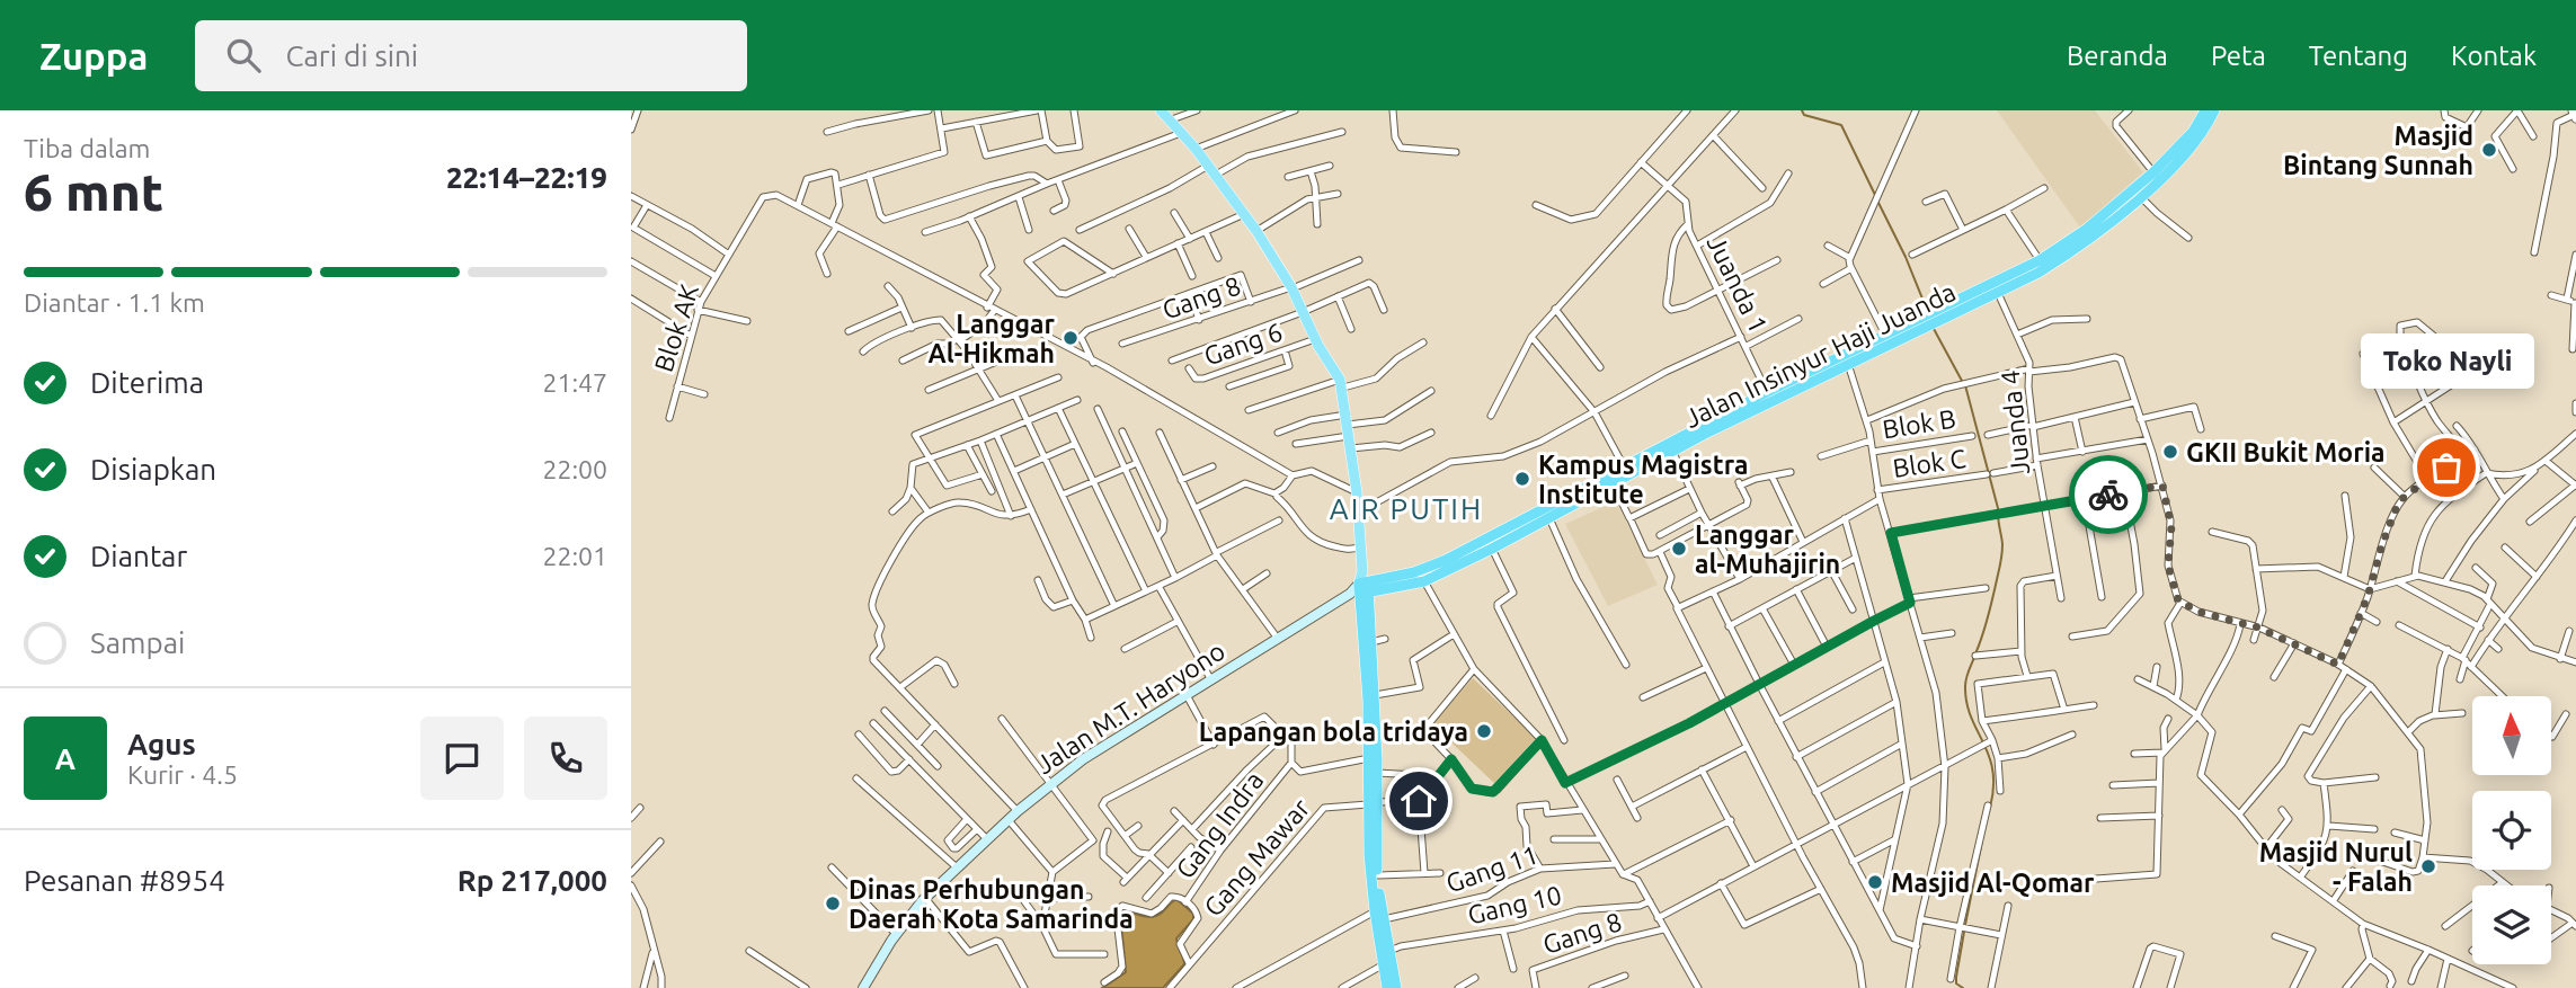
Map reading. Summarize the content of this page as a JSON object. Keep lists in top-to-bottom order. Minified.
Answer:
{"streets":{"highway":["Jalan Insinyur Haji Juanda"],"main road":["Jalan M.T. Haryono"],"street":["Juanda 1","Gang 8","Blok AK","Gang 6","Juanda 4","Blok B","Blok C","Gang Indra","Gang Mawar","Gang 11","Gang 10"]},"crossings":[["Juanda 1","Jalan Insinyur Haji Juanda"],["Jalan Insinyur Haji Juanda","Juanda 4"],["Jalan Insinyur Haji Juanda","Jalan M.T. Haryono"],["Juanda 4","Blok C"]],"districts":["AIR PUTIH"],"places":["Masjid Bintang Sunnah","Langgar Al-Hikmah","GKII Bukit Moria","Toko Nayli","Kampus Magistra Institute","Langgar al-Muhajirin","Lapangan bola tridaya","Masjid Nurul - Falah","Masjid Al-Qomar","Dinas Perhubungan Daerah Kota Samarinda"],"north":"top","page":{"header":"Zuppa","search":"Cari di sini","nav":["Beranda","Peta","Tentang","Kontak"],"heading":["6 mnt","Tiba dalam","22:14–22:19"],"panel":["Agus","Kurir · 4.5","Pesanan #8954","Rp 217,000"],"bar":"Diantar · 1.1 km","bubble":"Toko Nayli","list":[["Diterima","21:47"],["Disiapkan","22:00"],["Diantar","22:01"],"Sampai"],"round":"A"}}
